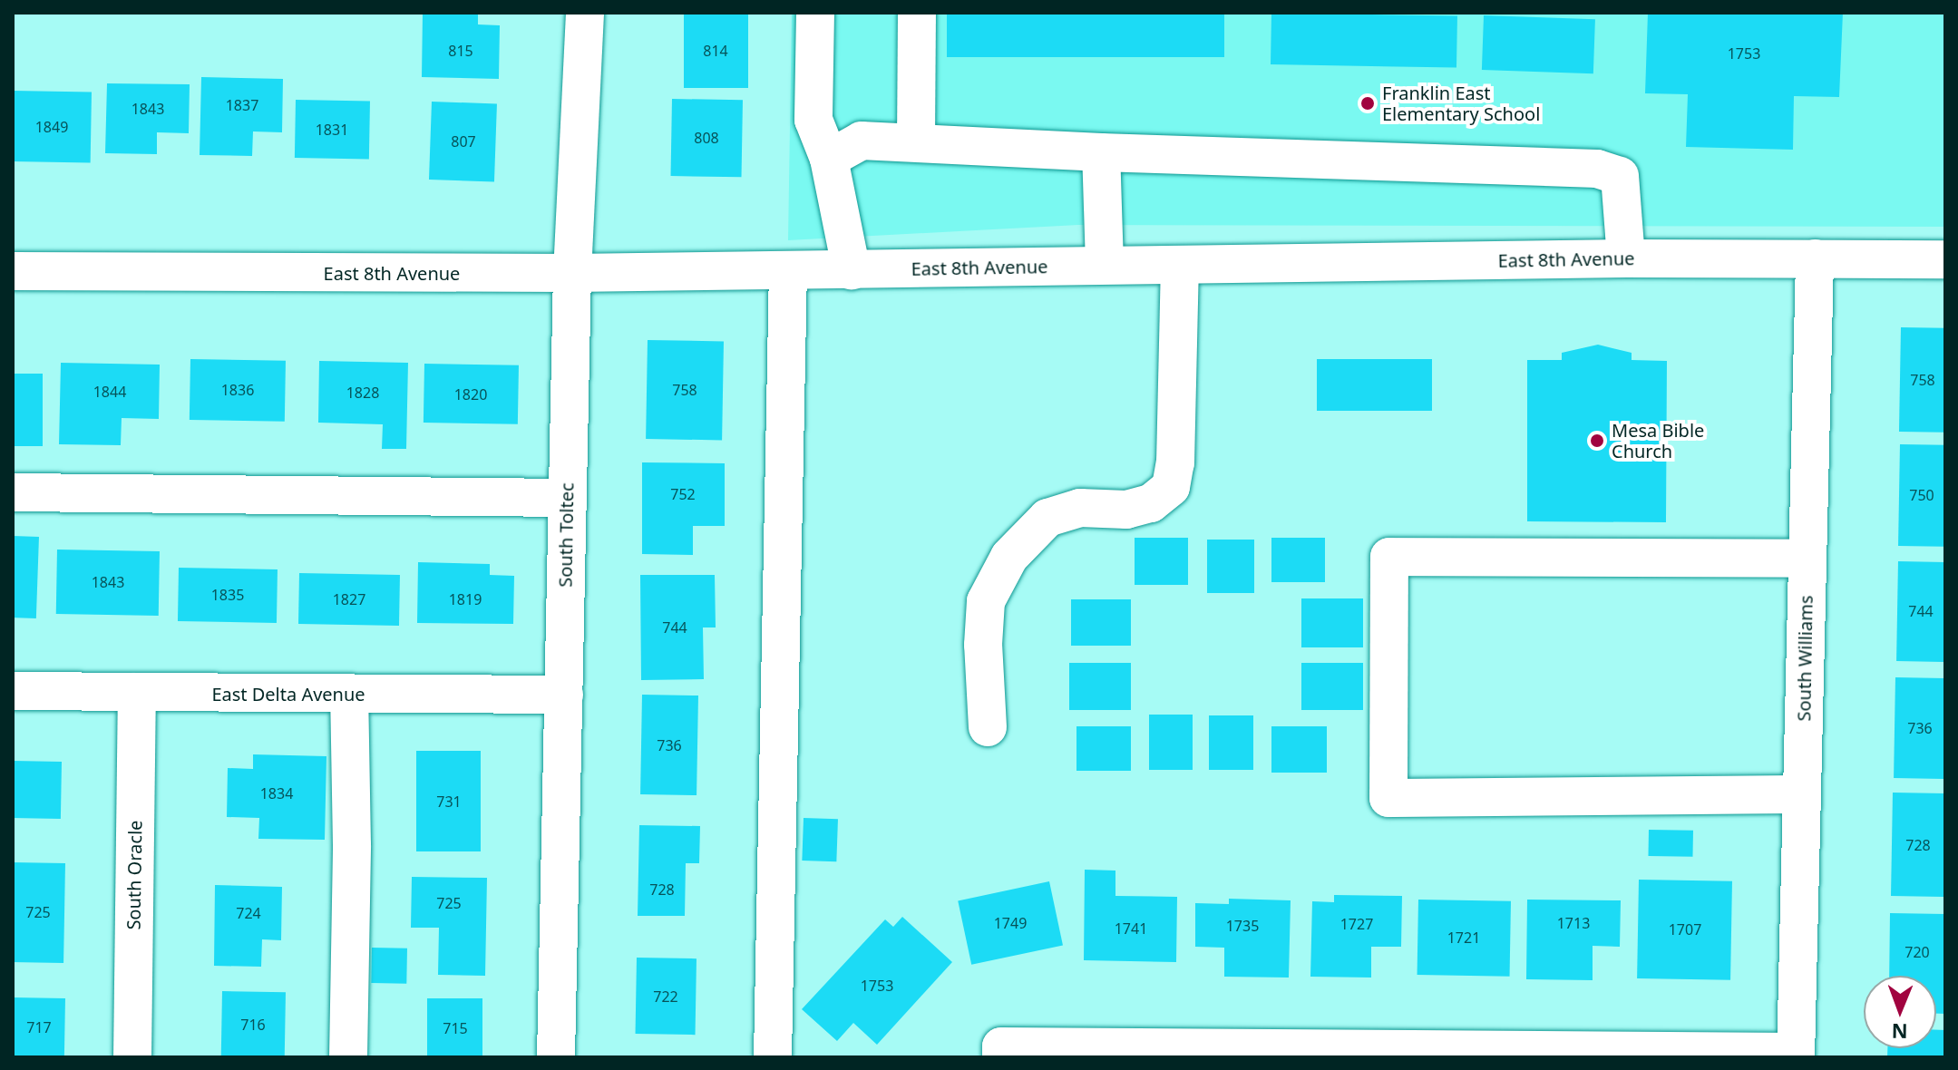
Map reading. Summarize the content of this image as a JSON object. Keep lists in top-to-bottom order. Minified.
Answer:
{"streets":{"street":["East 8th Avenue","South Toltec","South Williams","East Delta Avenue","South Oracle"]},"crossings":[["East 8th Avenue","South Toltec"],["East 8th Avenue","South Williams"],["South Toltec","East Delta Avenue"],["East Delta Avenue","South Oracle"]],"places":["Franklin East Elementary School","Mesa Bible Church"],"house_numbers":["815","814","1753","1837","1843","1849","1831","808","807","758","1836","758","1844","1828","1820","752","750","1843","1835","1827","1819","744","744","736","736","1834","731","728","728","725","725","724","1749","1713","1727","1735","1741","1707","1721","720","1753","722","716","717","715"],"north":"bottom"}
